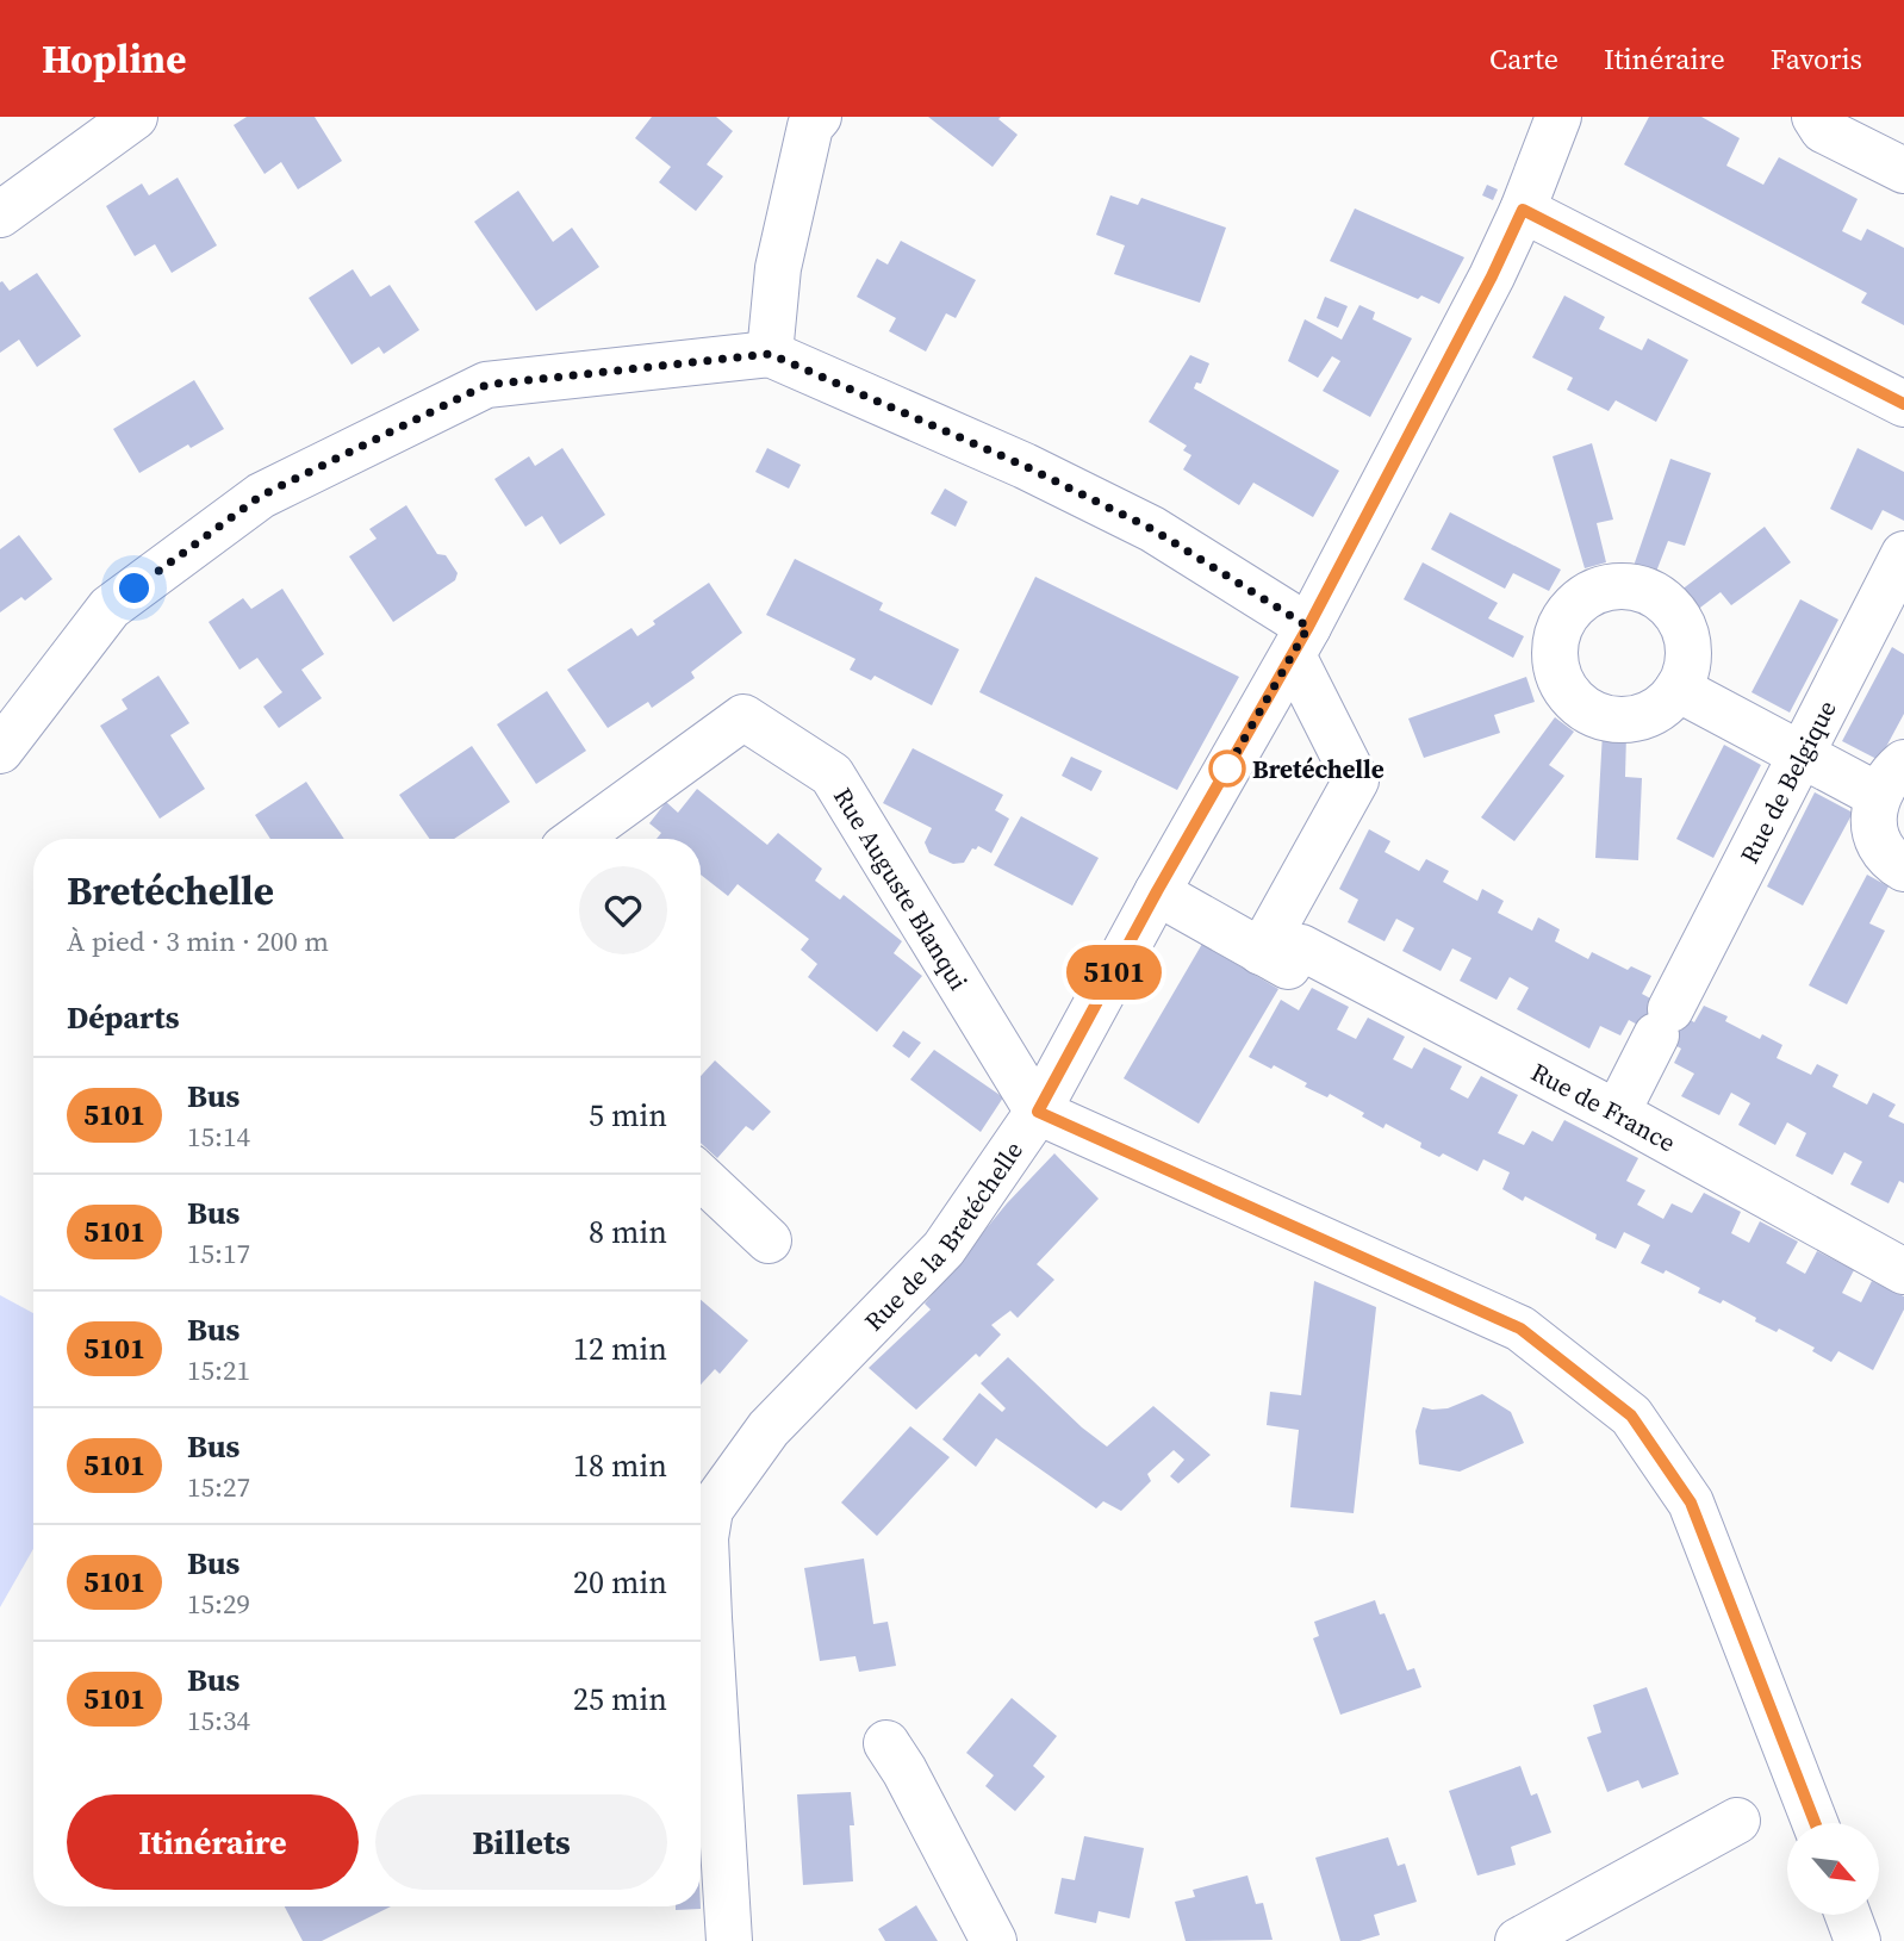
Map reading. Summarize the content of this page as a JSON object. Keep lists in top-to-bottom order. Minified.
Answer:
{"streets":{"street":["Rue de Belgique","Rue Auguste Blanqui","Rue de France","Rue de la Bretéchelle"]},"crossings":[["Rue de Belgique","Rue de France"],["Rue Auguste Blanqui","Rue de la Bretéchelle"],["Rue de France","Rue de la Bretéchelle"]],"places":["Bretéchelle"],"lines":["bus line 5101"],"north":"bottom right","page":{"header":"Hopline","nav":["Carte","Itinéraire","Favoris"],"on_map":"5101","heading":[["Bretéchelle","À pied · 3 min · 200 m"],"Départs"],"list":[{"mark":"5101","name":"Bus","note":"15:14","value":"5 min"},{"mark":"5101","name":"Bus","note":"15:17","value":"8 min"},{"mark":"5101","name":"Bus","note":"15:21","value":"12 min"},{"mark":"5101","name":"Bus","note":"15:27","value":"18 min"},{"mark":"5101","name":"Bus","note":"15:29","value":"20 min"},{"mark":"5101","name":"Bus","note":"15:34","value":"25 min"}],"buttons":["Itinéraire","Billets"]}}
